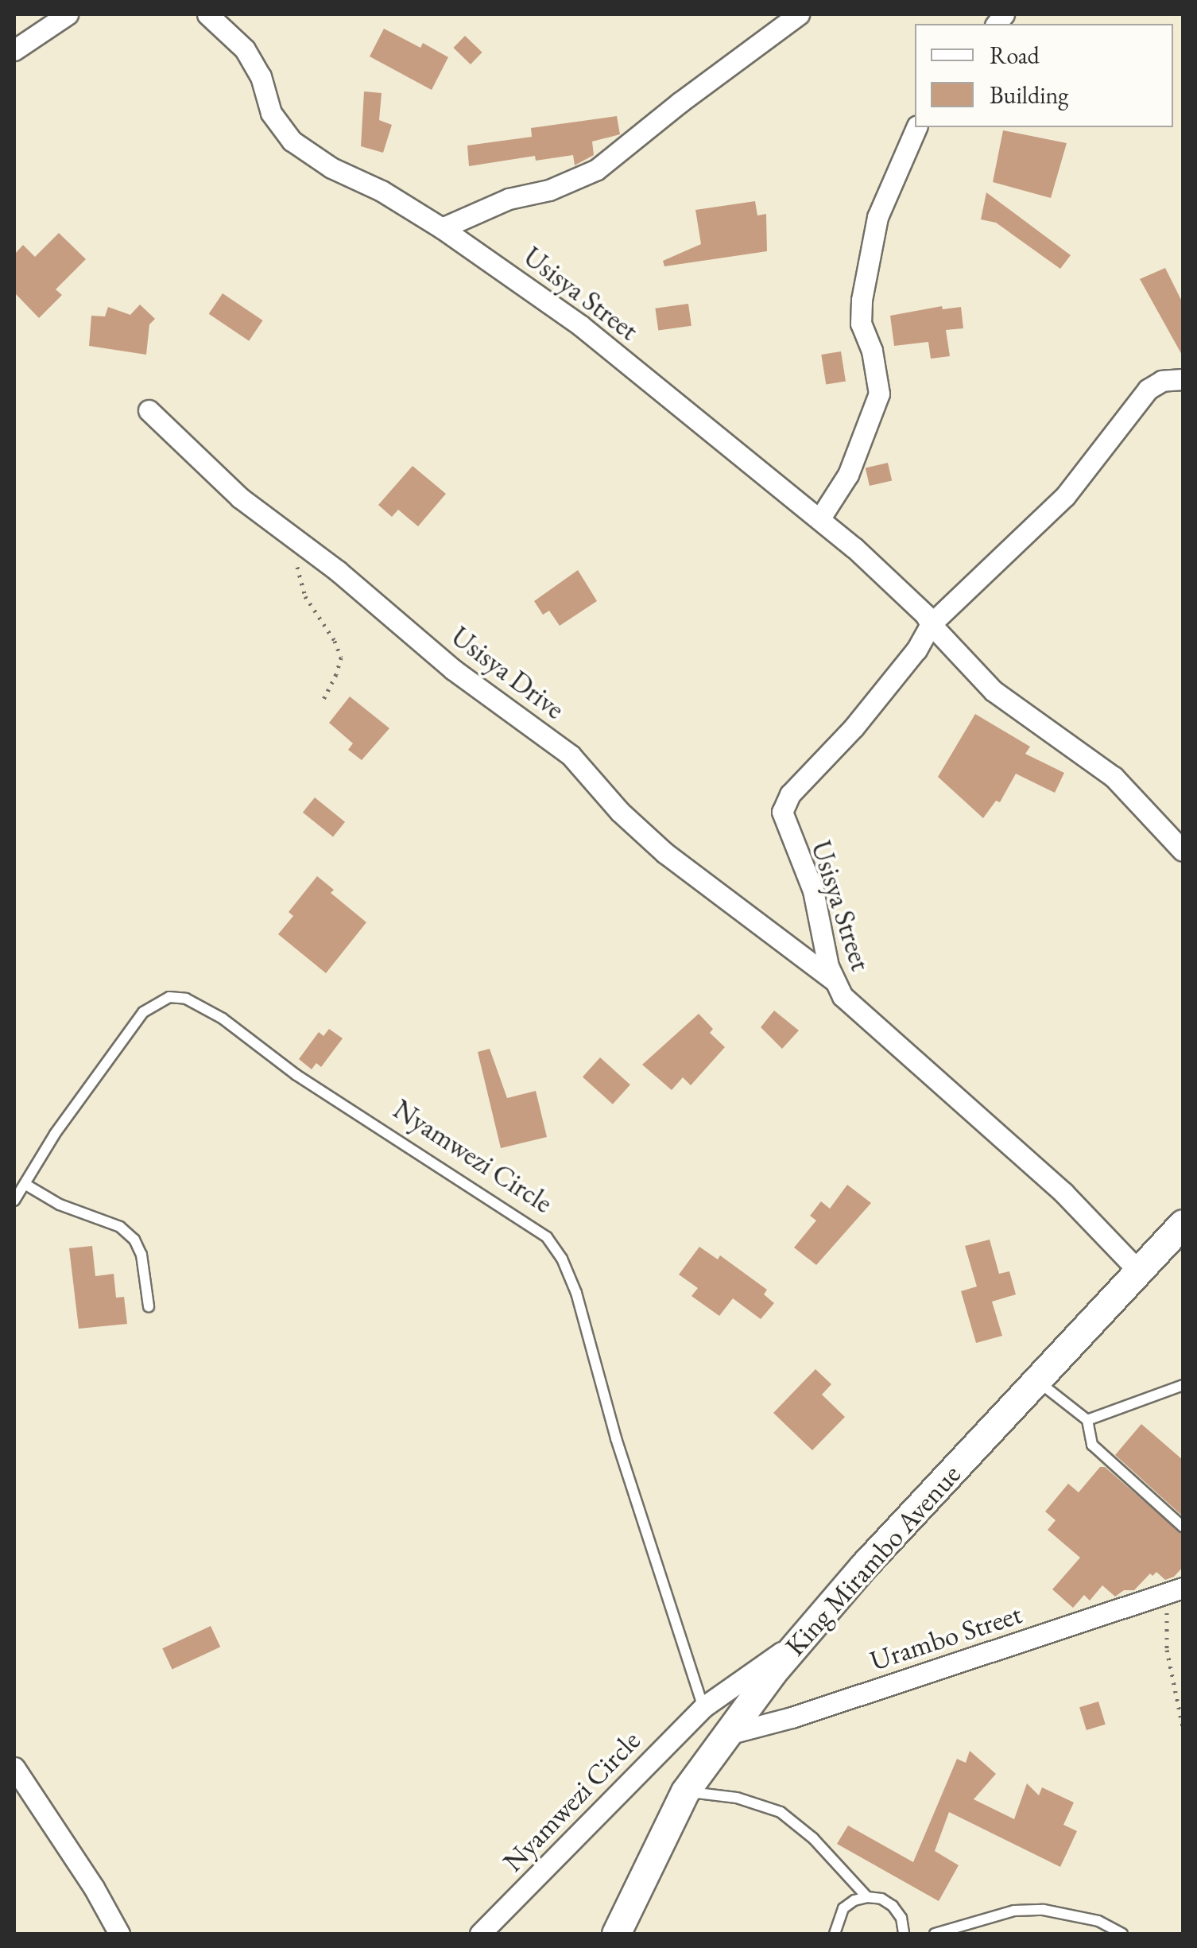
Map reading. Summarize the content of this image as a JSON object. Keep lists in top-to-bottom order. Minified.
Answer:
{"streets":{"main road":["King Mirambo Avenue"],"street":["Usisya Street","Usisya Drive","Nyamwezi Circle","Urambo Street"]},"crossings":[["Usisya Street","Usisya Drive"],["Usisya Street","King Mirambo Avenue"],["Nyamwezi Circle","King Mirambo Avenue"],["King Mirambo Avenue","Urambo Street"]],"legend":["Road","Building"]}
